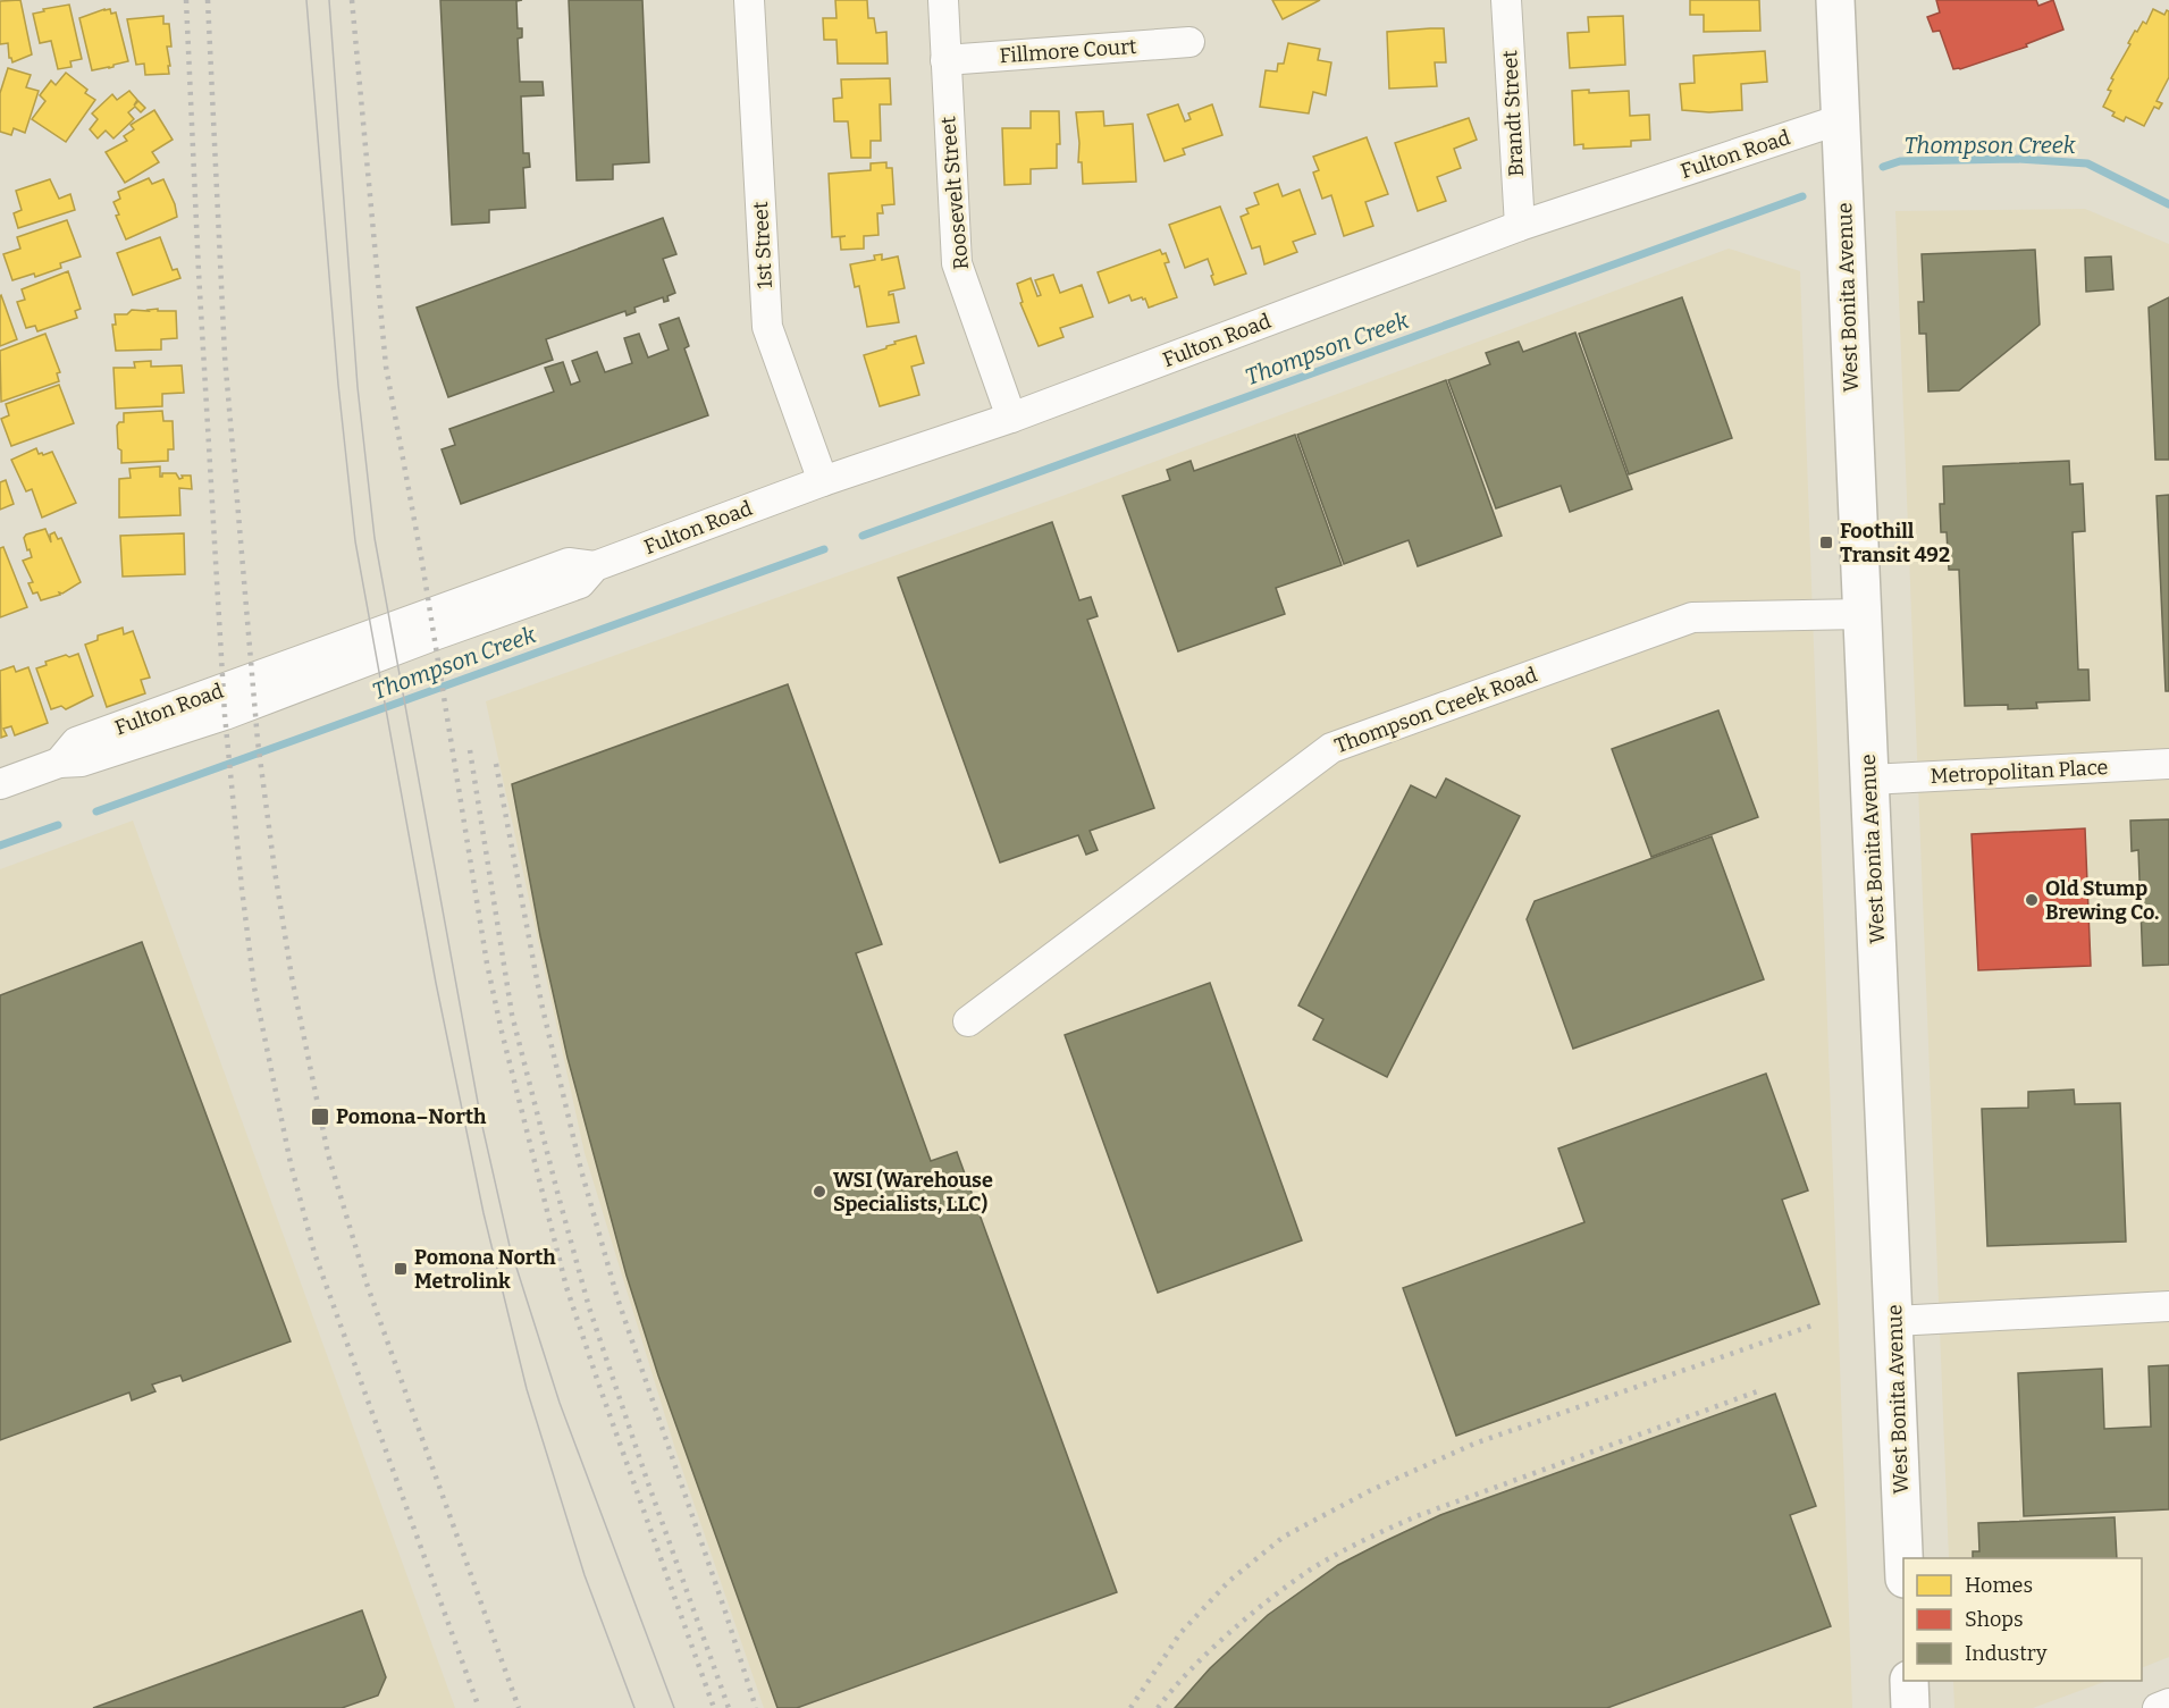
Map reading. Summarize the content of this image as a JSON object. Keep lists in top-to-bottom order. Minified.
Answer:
{"streets":{"main road":["West Bonita Avenue"],"street":["Fillmore Court","Brandt Street","Fulton Road","Roosevelt Street","1st Street","Thompson Creek Road","Metropolitan Place"]},"crossings":[["Fillmore Court","Roosevelt Street"],["Brandt Street","Fulton Road"],["Fulton Road","Roosevelt Street"],["Fulton Road","1st Street"],["Fulton Road","West Bonita Avenue"],["West Bonita Avenue","Thompson Creek Road"],["West Bonita Avenue","Metropolitan Place"]],"water":["Thompson Creek"],"places":{"transit":["Foothill Transit 492","Pomona–North","Pomona North Metrolink"],"other":["Old Stump Brewing Co.","WSI (Warehouse Specialists, LLC)"]},"legend":["Homes","Shops","Industry"]}
